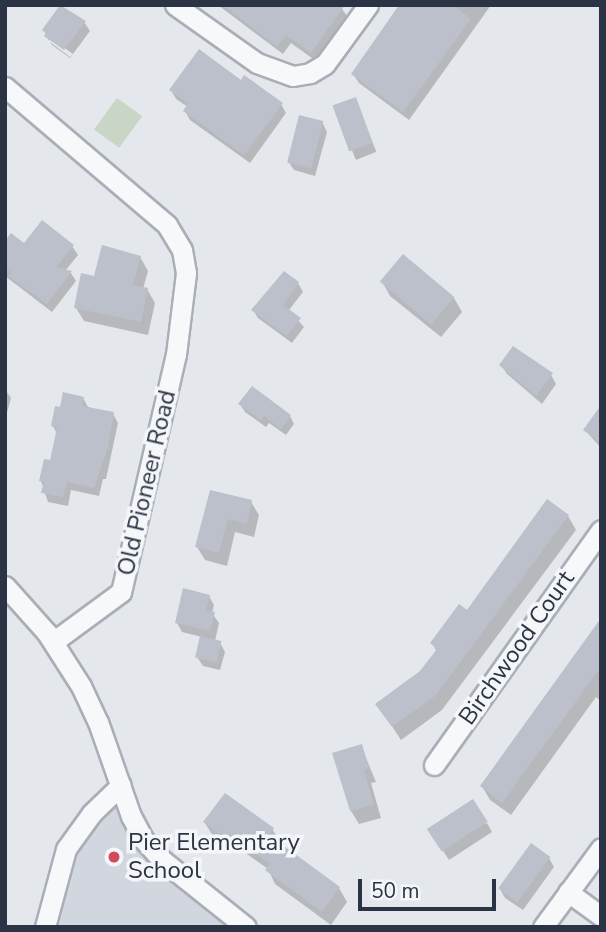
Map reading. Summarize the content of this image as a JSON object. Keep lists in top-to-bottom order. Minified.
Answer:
{"streets":{"street":["Old Pioneer Road","Birchwood Court"]},"places":["Pier Elementary School"],"scale_bar":"50 m"}
